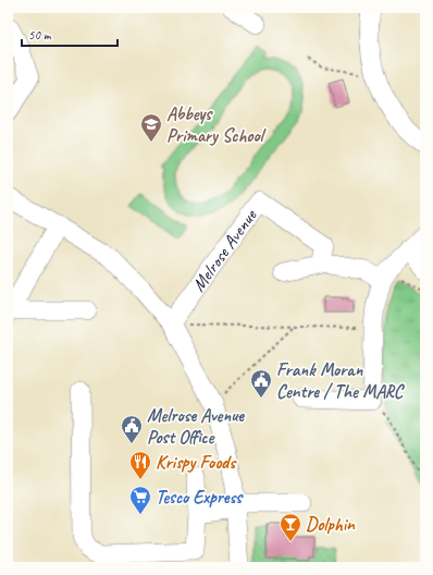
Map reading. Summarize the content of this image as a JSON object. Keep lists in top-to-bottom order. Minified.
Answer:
{"streets":{"street":["Melrose Avenue"]},"places":{"school or university":["Abbeys Primary School"],"public building":["Frank Moran Centre / The MARC","Melrose Avenue Post Office"],"restaurant":["Krispy Foods"],"supermarket":["Tesco Express"],"bar":["Dolphin"]},"scale_bar":"50 m"}
